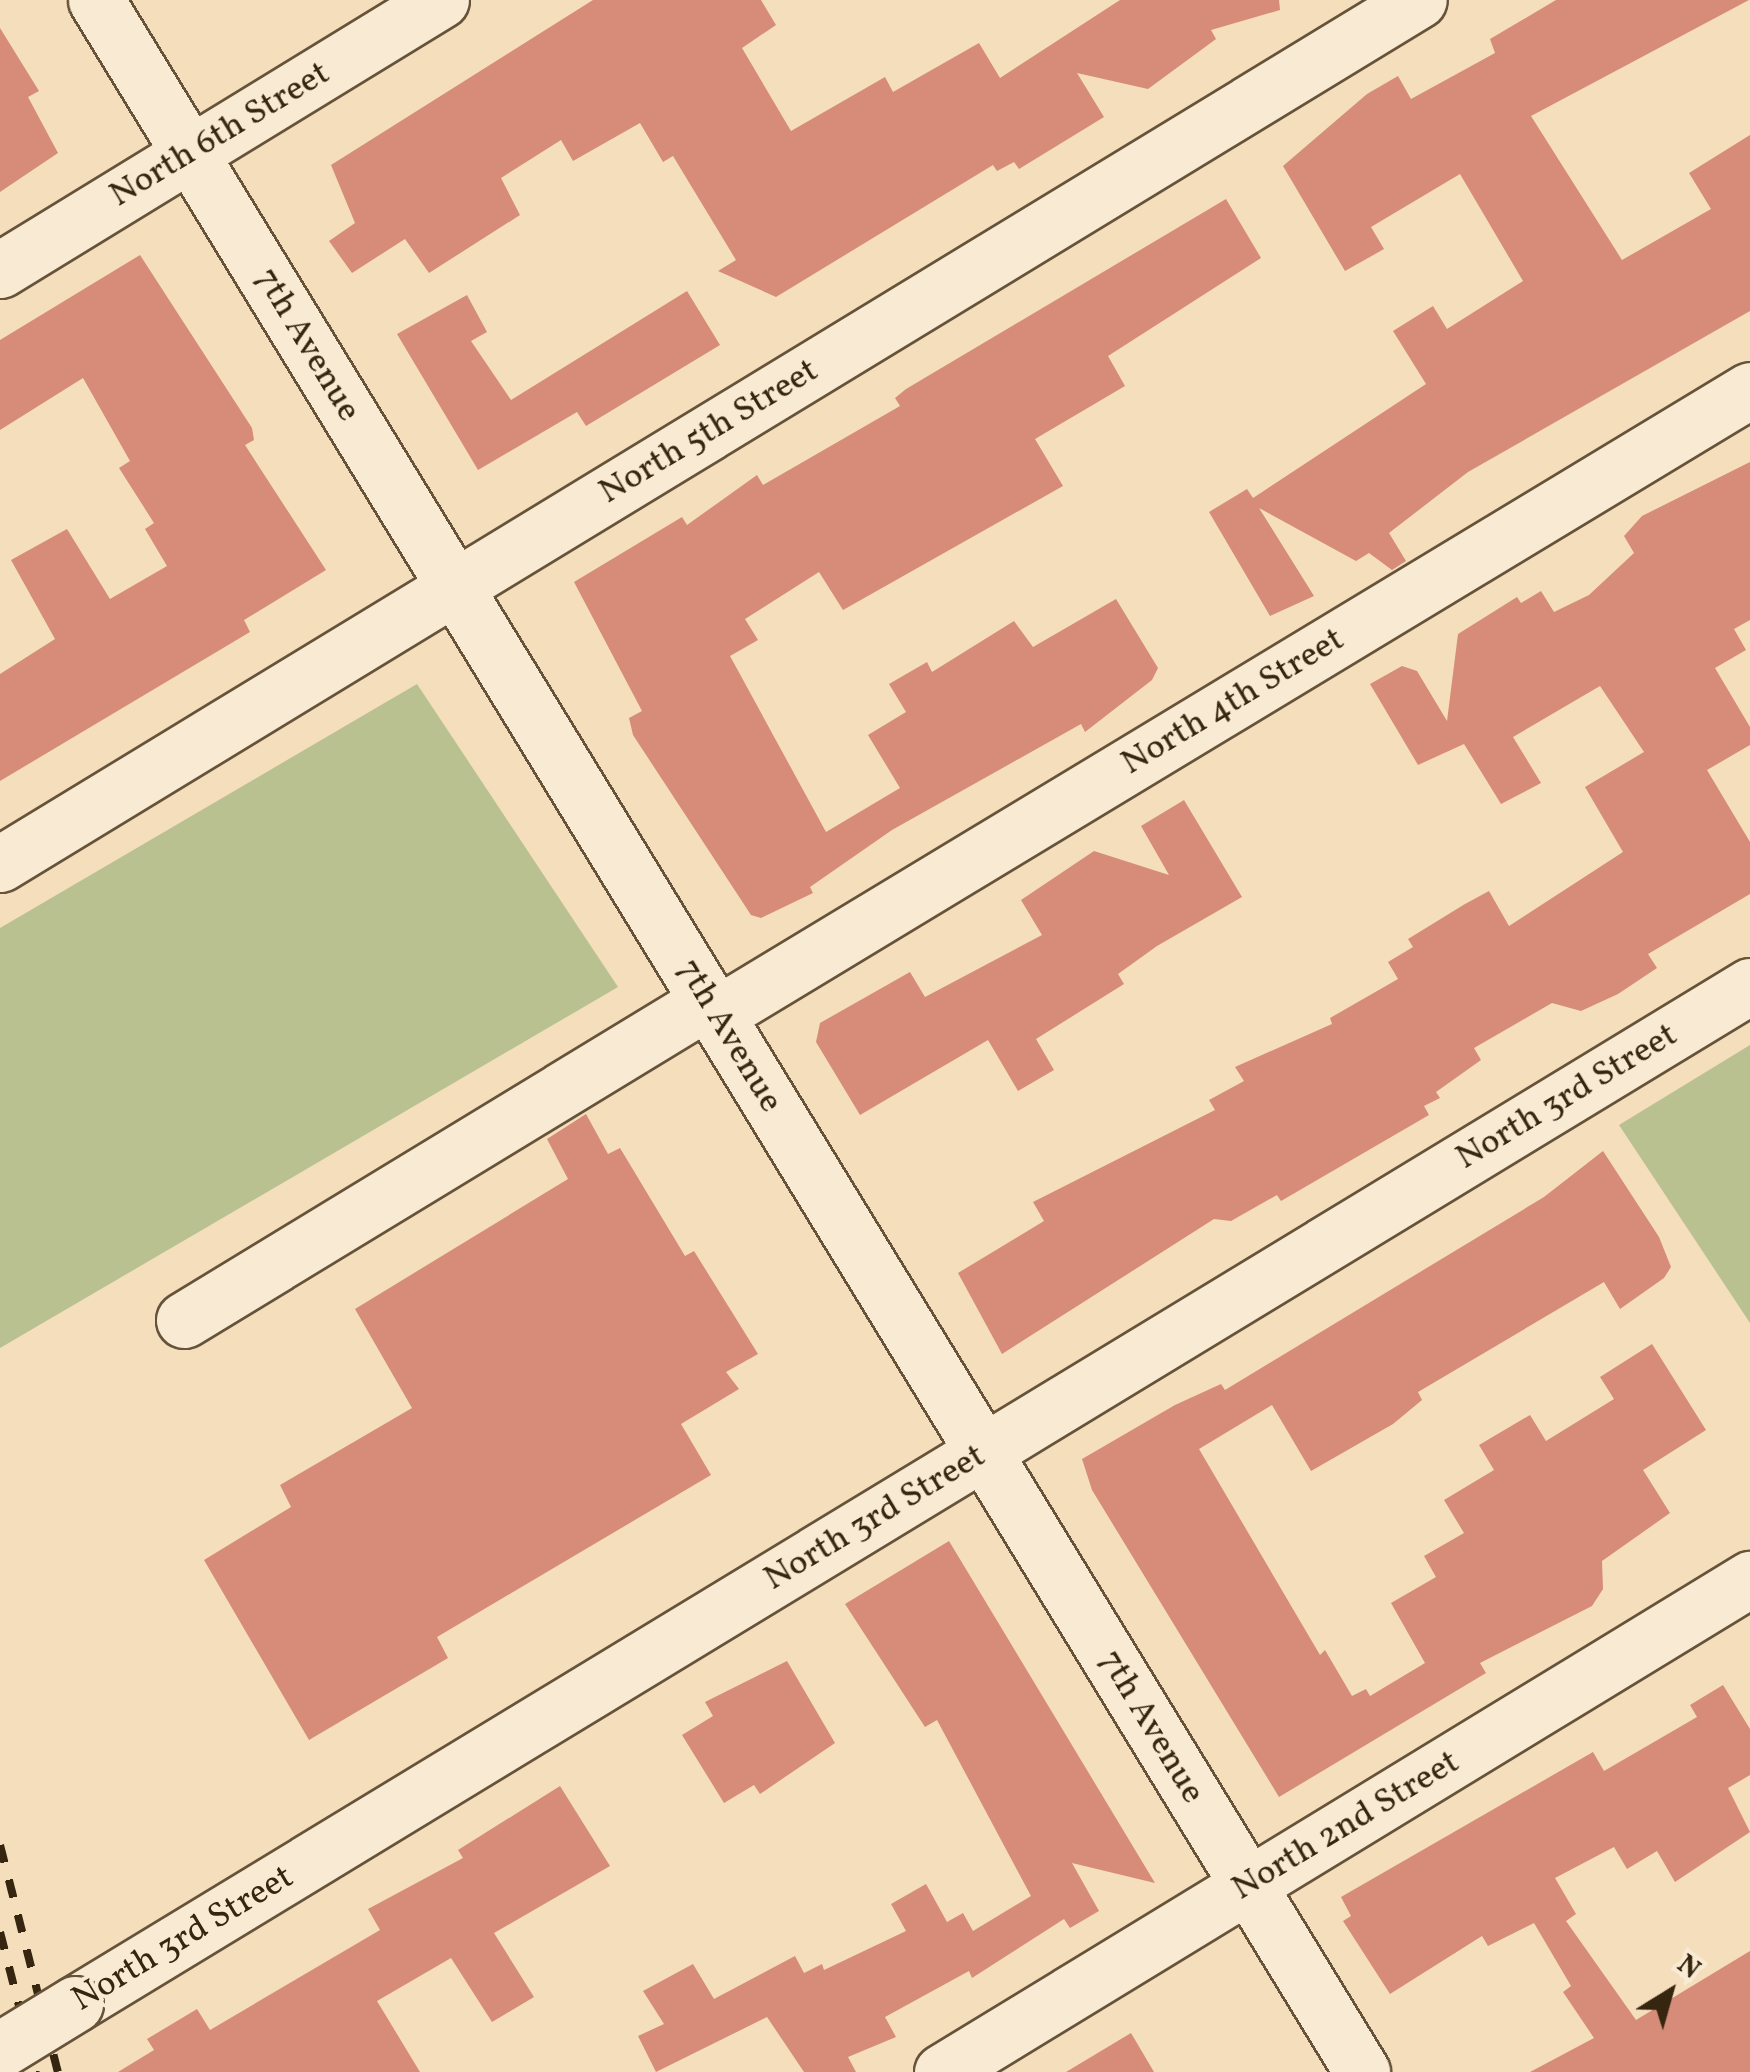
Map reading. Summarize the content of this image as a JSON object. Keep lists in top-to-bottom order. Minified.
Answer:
{"streets":{"street":["North 6th Street","7th Avenue","North 5th Street","North 4th Street","North 3rd Street","North 2nd Street"]},"crossings":[["North 6th Street","7th Avenue"],["7th Avenue","North 5th Street"],["7th Avenue","North 4th Street"],["7th Avenue","North 3rd Street"],["7th Avenue","North 2nd Street"]],"north":"top right"}
